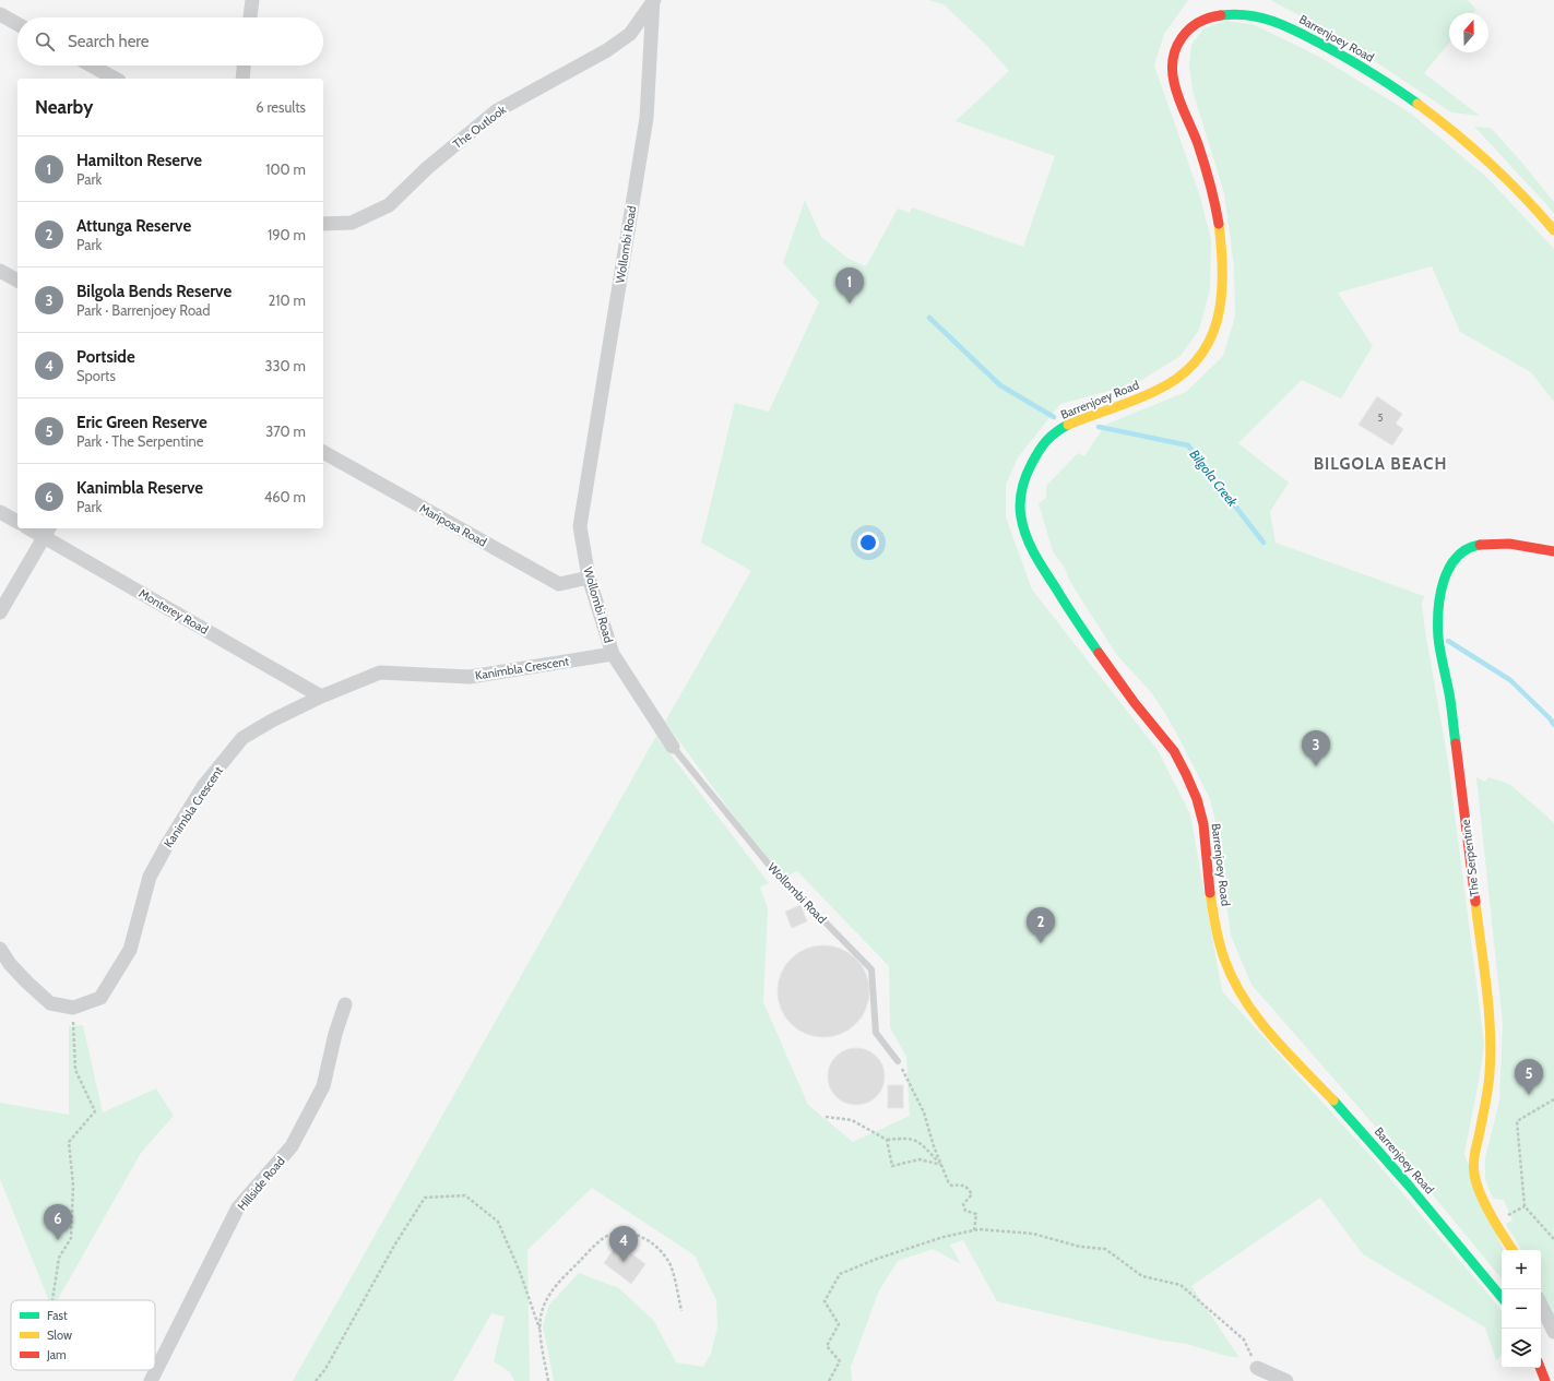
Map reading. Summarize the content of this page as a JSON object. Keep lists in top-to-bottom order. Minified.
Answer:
{"streets":{"main road":["Barrenjoey Road","The Serpentine"],"street":["The Outlook","Wollombi Road","Mariposa Road","Monterey Road","Kanimbla Crescent","Hillside Road"]},"crossings":[["The Outlook","Wollombi Road"],["Wollombi Road","Mariposa Road"],["Wollombi Road","Kanimbla Crescent"],["Monterey Road","Kanimbla Crescent"]],"districts":["BILGOLA BEACH"],"water":["Bilgola Creek"],"house_numbers":["5"],"legend":["Fast","Slow","Jam"],"north":"top","page":{"search":"Search here","heading":["Nearby","6 results"],"list":[{"mark":"1","name":"Hamilton Reserve","note":"Park","value":"100 m"},{"mark":"2","name":"Attunga Reserve","note":"Park","value":"190 m"},{"mark":"3","name":"Bilgola Bends Reserve","note":"Park · Barrenjoey Road","value":"210 m"},{"mark":"4","name":"Portside","note":"Sports","value":"330 m"},{"mark":"5","name":"Eric Green Reserve","note":"Park · The Serpentine","value":"370 m"},{"mark":"6","name":"Kanimbla Reserve","note":"Park","value":"460 m"}],"pins":["1","3","2","5","6","4"],"map_buttons":["+","−"]}}
